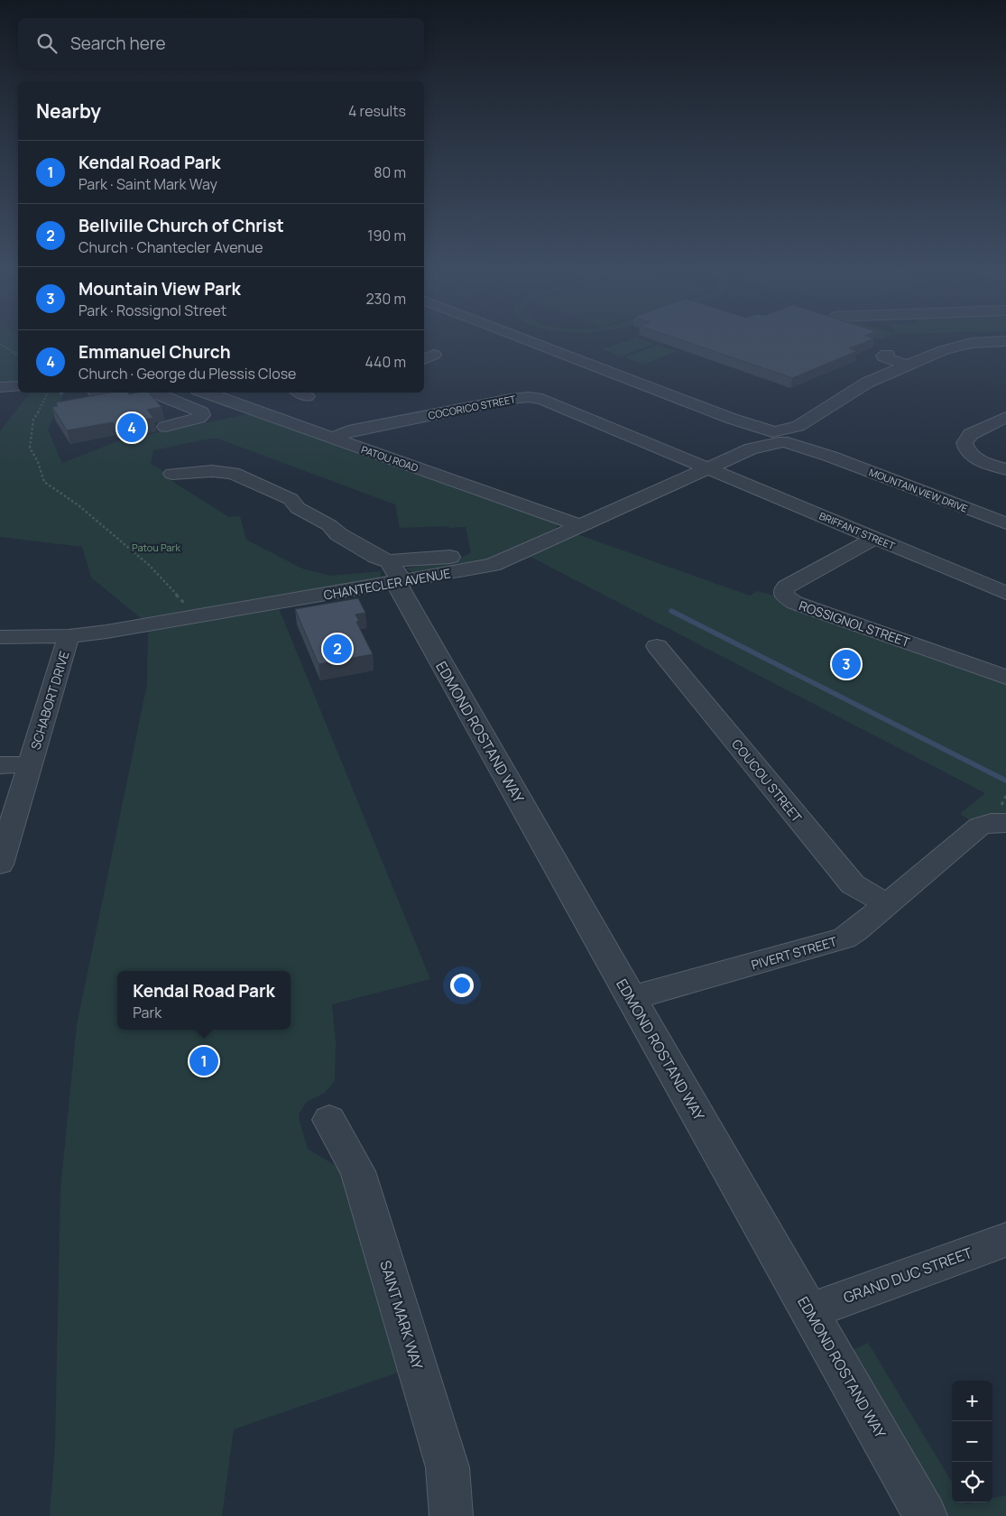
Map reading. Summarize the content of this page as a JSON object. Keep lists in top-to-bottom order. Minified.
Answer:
{"streets":{"street":["COCORICO STREET","PATOU ROAD","MOUNTAIN VIEW DRIVE","BRIFFANT STREET","CHANTECLER AVENUE","ROSSIGNOL STREET","SCHABORT DRIVE","EDMOND ROSTAND WAY","COUCOU STREET","PIVERT STREET","GRAND DUC STREET","SAINT MARK WAY"]},"crossings":[["COCORICO STREET","PATOU ROAD"],["COCORICO STREET","BRIFFANT STREET"],["COCORICO STREET","CHANTECLER AVENUE"],["PATOU ROAD","CHANTECLER AVENUE"],["MOUNTAIN VIEW DRIVE","CHANTECLER AVENUE"],["BRIFFANT STREET","CHANTECLER AVENUE"],["BRIFFANT STREET","ROSSIGNOL STREET"],["CHANTECLER AVENUE","SCHABORT DRIVE"],["CHANTECLER AVENUE","EDMOND ROSTAND WAY"],["EDMOND ROSTAND WAY","PIVERT STREET"],["EDMOND ROSTAND WAY","GRAND DUC STREET"],["COUCOU STREET","PIVERT STREET"]],"parks":["Patou Park"],"page":{"search":"Search here","heading":["Nearby","4 results"],"list":[{"mark":"1","name":"Kendal Road Park","note":"Park · Saint Mark Way","value":"80 m"},{"mark":"2","name":"Bellville Church of Christ","note":"Church · Chantecler Avenue","value":"190 m"},{"mark":"3","name":"Mountain View Park","note":"Park · Rossignol Street","value":"230 m"},{"mark":"4","name":"Emmanuel Church","note":"Church · George du Plessis Close","value":"440 m"}],"pins":["4","2","3","1"],"popup":["Kendal Road Park","Park"],"map_buttons":["+","−"]}}
